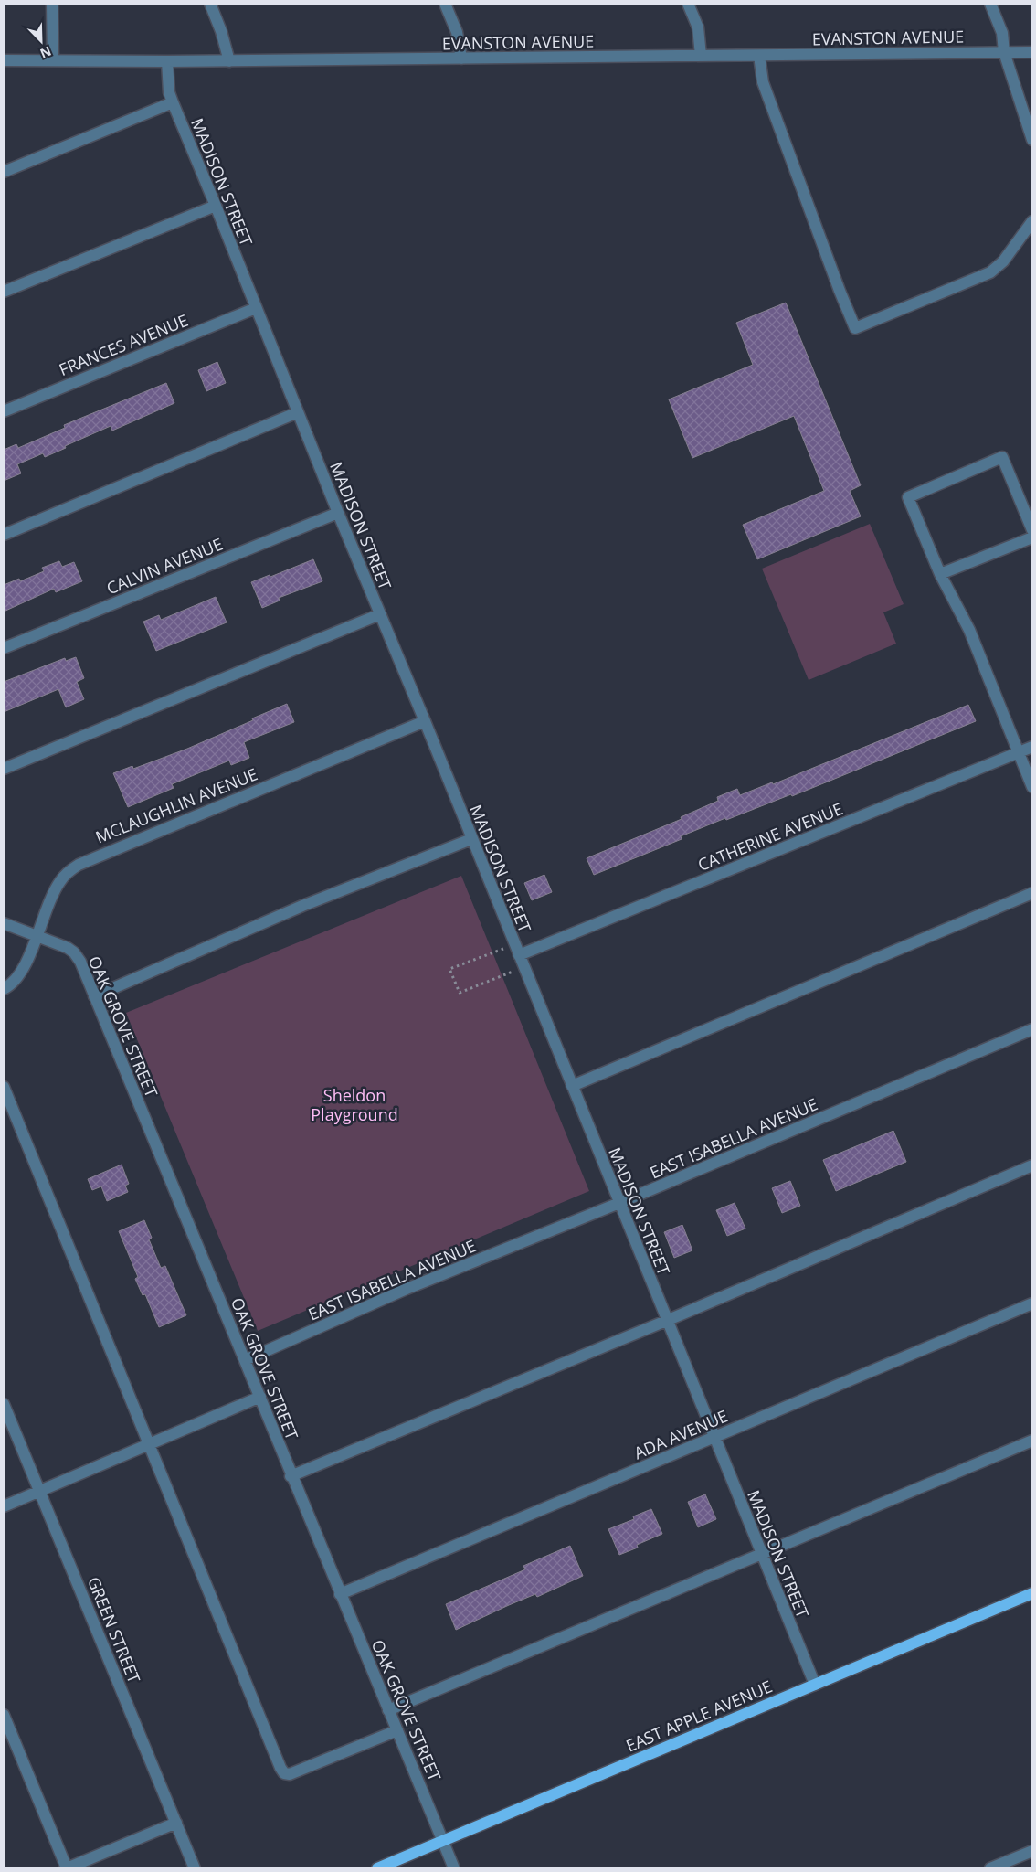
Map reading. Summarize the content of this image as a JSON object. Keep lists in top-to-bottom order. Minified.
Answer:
{"streets":{"main road":["EAST APPLE AVENUE"],"street":["EVANSTON AVENUE","MADISON STREET","FRANCES AVENUE","CALVIN AVENUE","MCLAUGHLIN AVENUE","CATHERINE AVENUE","OAK GROVE STREET","EAST ISABELLA AVENUE","ADA AVENUE","GREEN STREET"]},"crossings":[["EVANSTON AVENUE","MADISON STREET"],["MADISON STREET","FRANCES AVENUE"],["MADISON STREET","CALVIN AVENUE"],["MADISON STREET","MCLAUGHLIN AVENUE"],["MADISON STREET","CATHERINE AVENUE"],["MADISON STREET","EAST ISABELLA AVENUE"],["MADISON STREET","ADA AVENUE"],["MADISON STREET","EAST APPLE AVENUE"],["MCLAUGHLIN AVENUE","OAK GROVE STREET"],["OAK GROVE STREET","EAST ISABELLA AVENUE"],["OAK GROVE STREET","ADA AVENUE"],["OAK GROVE STREET","EAST APPLE AVENUE"]],"parks":["Sheldon Playground"],"north":"bottom right"}
